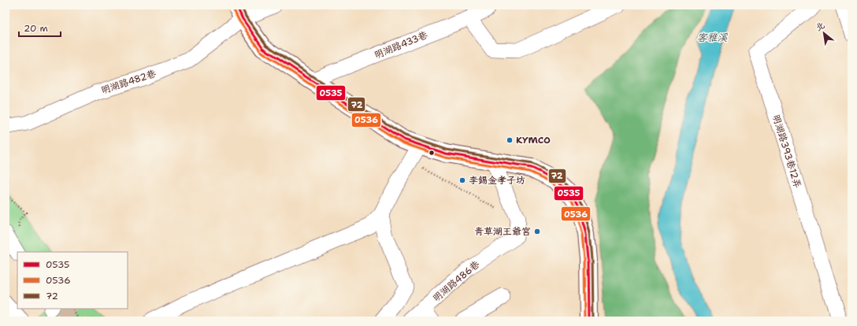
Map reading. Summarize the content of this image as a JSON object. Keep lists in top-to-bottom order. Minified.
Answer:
{"streets":{"street":["明湖路433巷","明湖路482巷","明湖路393巷12弄","明湖路486巷"]},"water":["客雅溪"],"places":["KYMCO","李錫金孝子坊","青草湖王爺宮"],"lines":["transit line 0535","transit line 72","transit line 0536"],"legend":["0535","0536","72"],"scale_bar":"20 m","north":"top left"}
